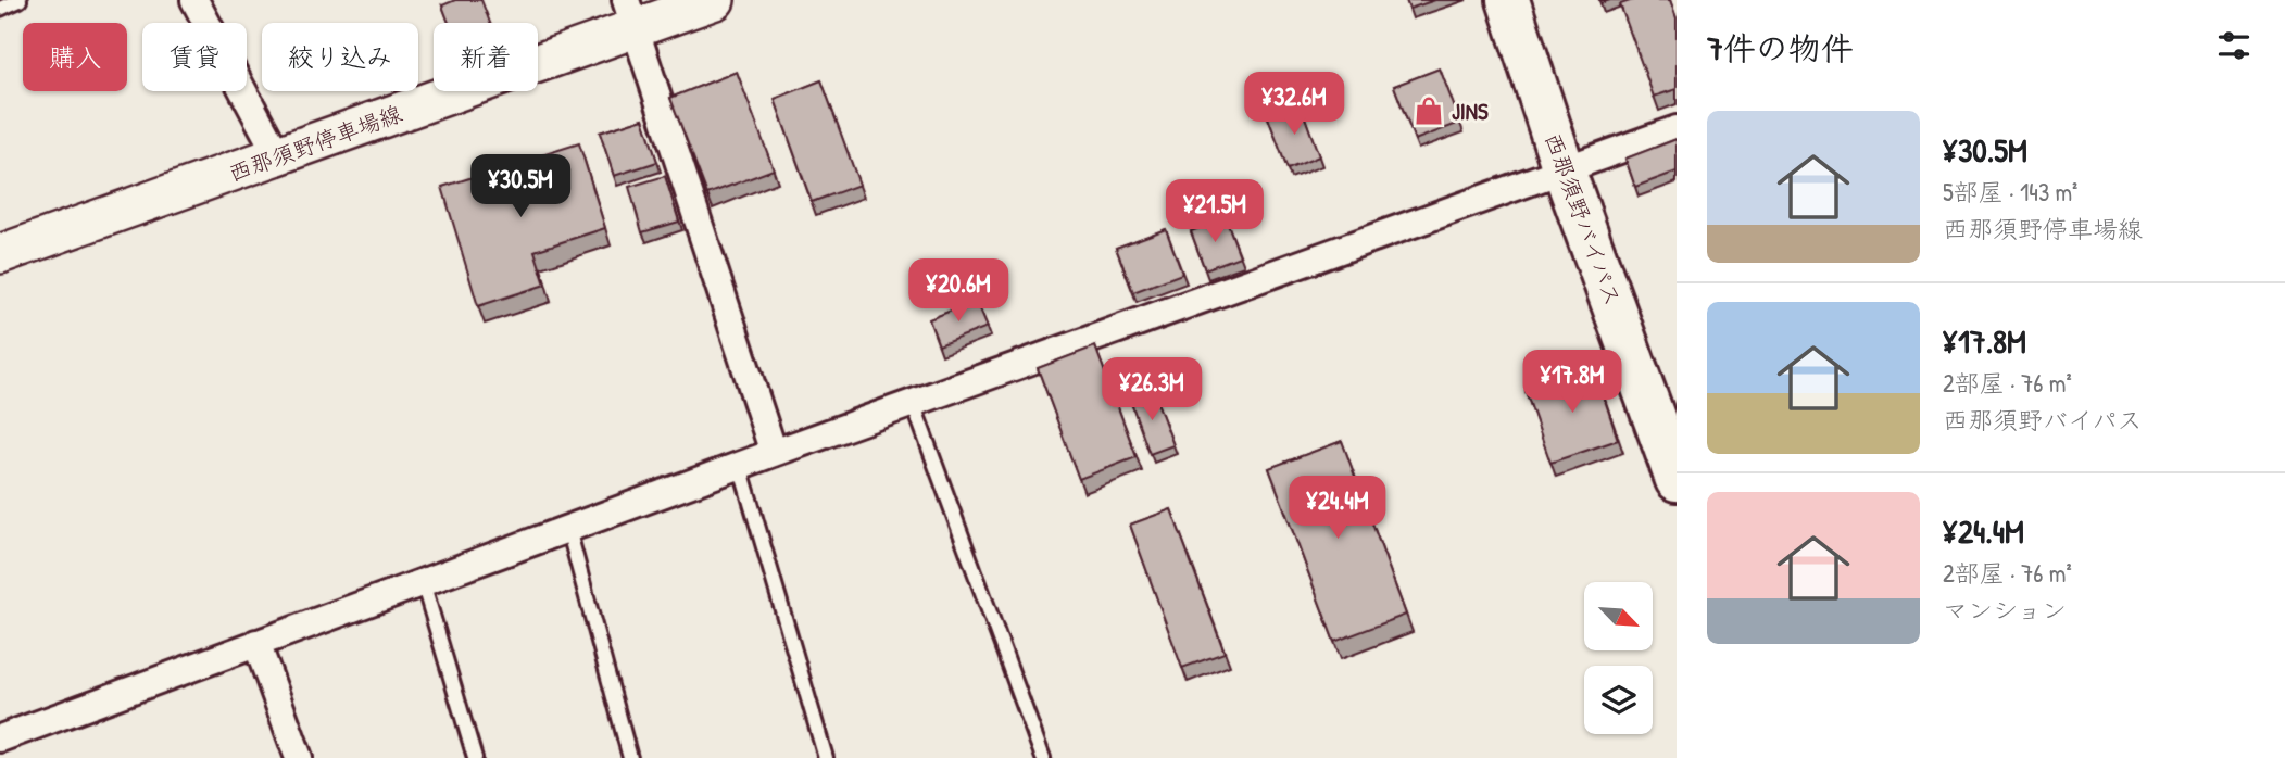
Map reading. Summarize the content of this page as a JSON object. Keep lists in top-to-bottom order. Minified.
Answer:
{"streets":{"highway":["西那須野バイパス"],"main road":["西那須野停車場線"]},"places":{"shop":["JINS"]},"north":"bottom right","page":{"heading":"7件の物件","chip":["購入","賃貸","絞り込み","新着"],"price":["¥32.6M","¥30.5M","¥21.5M","¥20.6M","¥17.8M","¥26.3M","¥24.4M"],"list":[{"name":"¥30.5M","note":"5部屋 · 143 m² · 西那須野停車場線"},{"name":"¥17.8M","note":"2部屋 · 76 m² · 西那須野バイパス"},{"name":"¥24.4M","note":"2部屋 · 76 m² · マンション"}]}}
